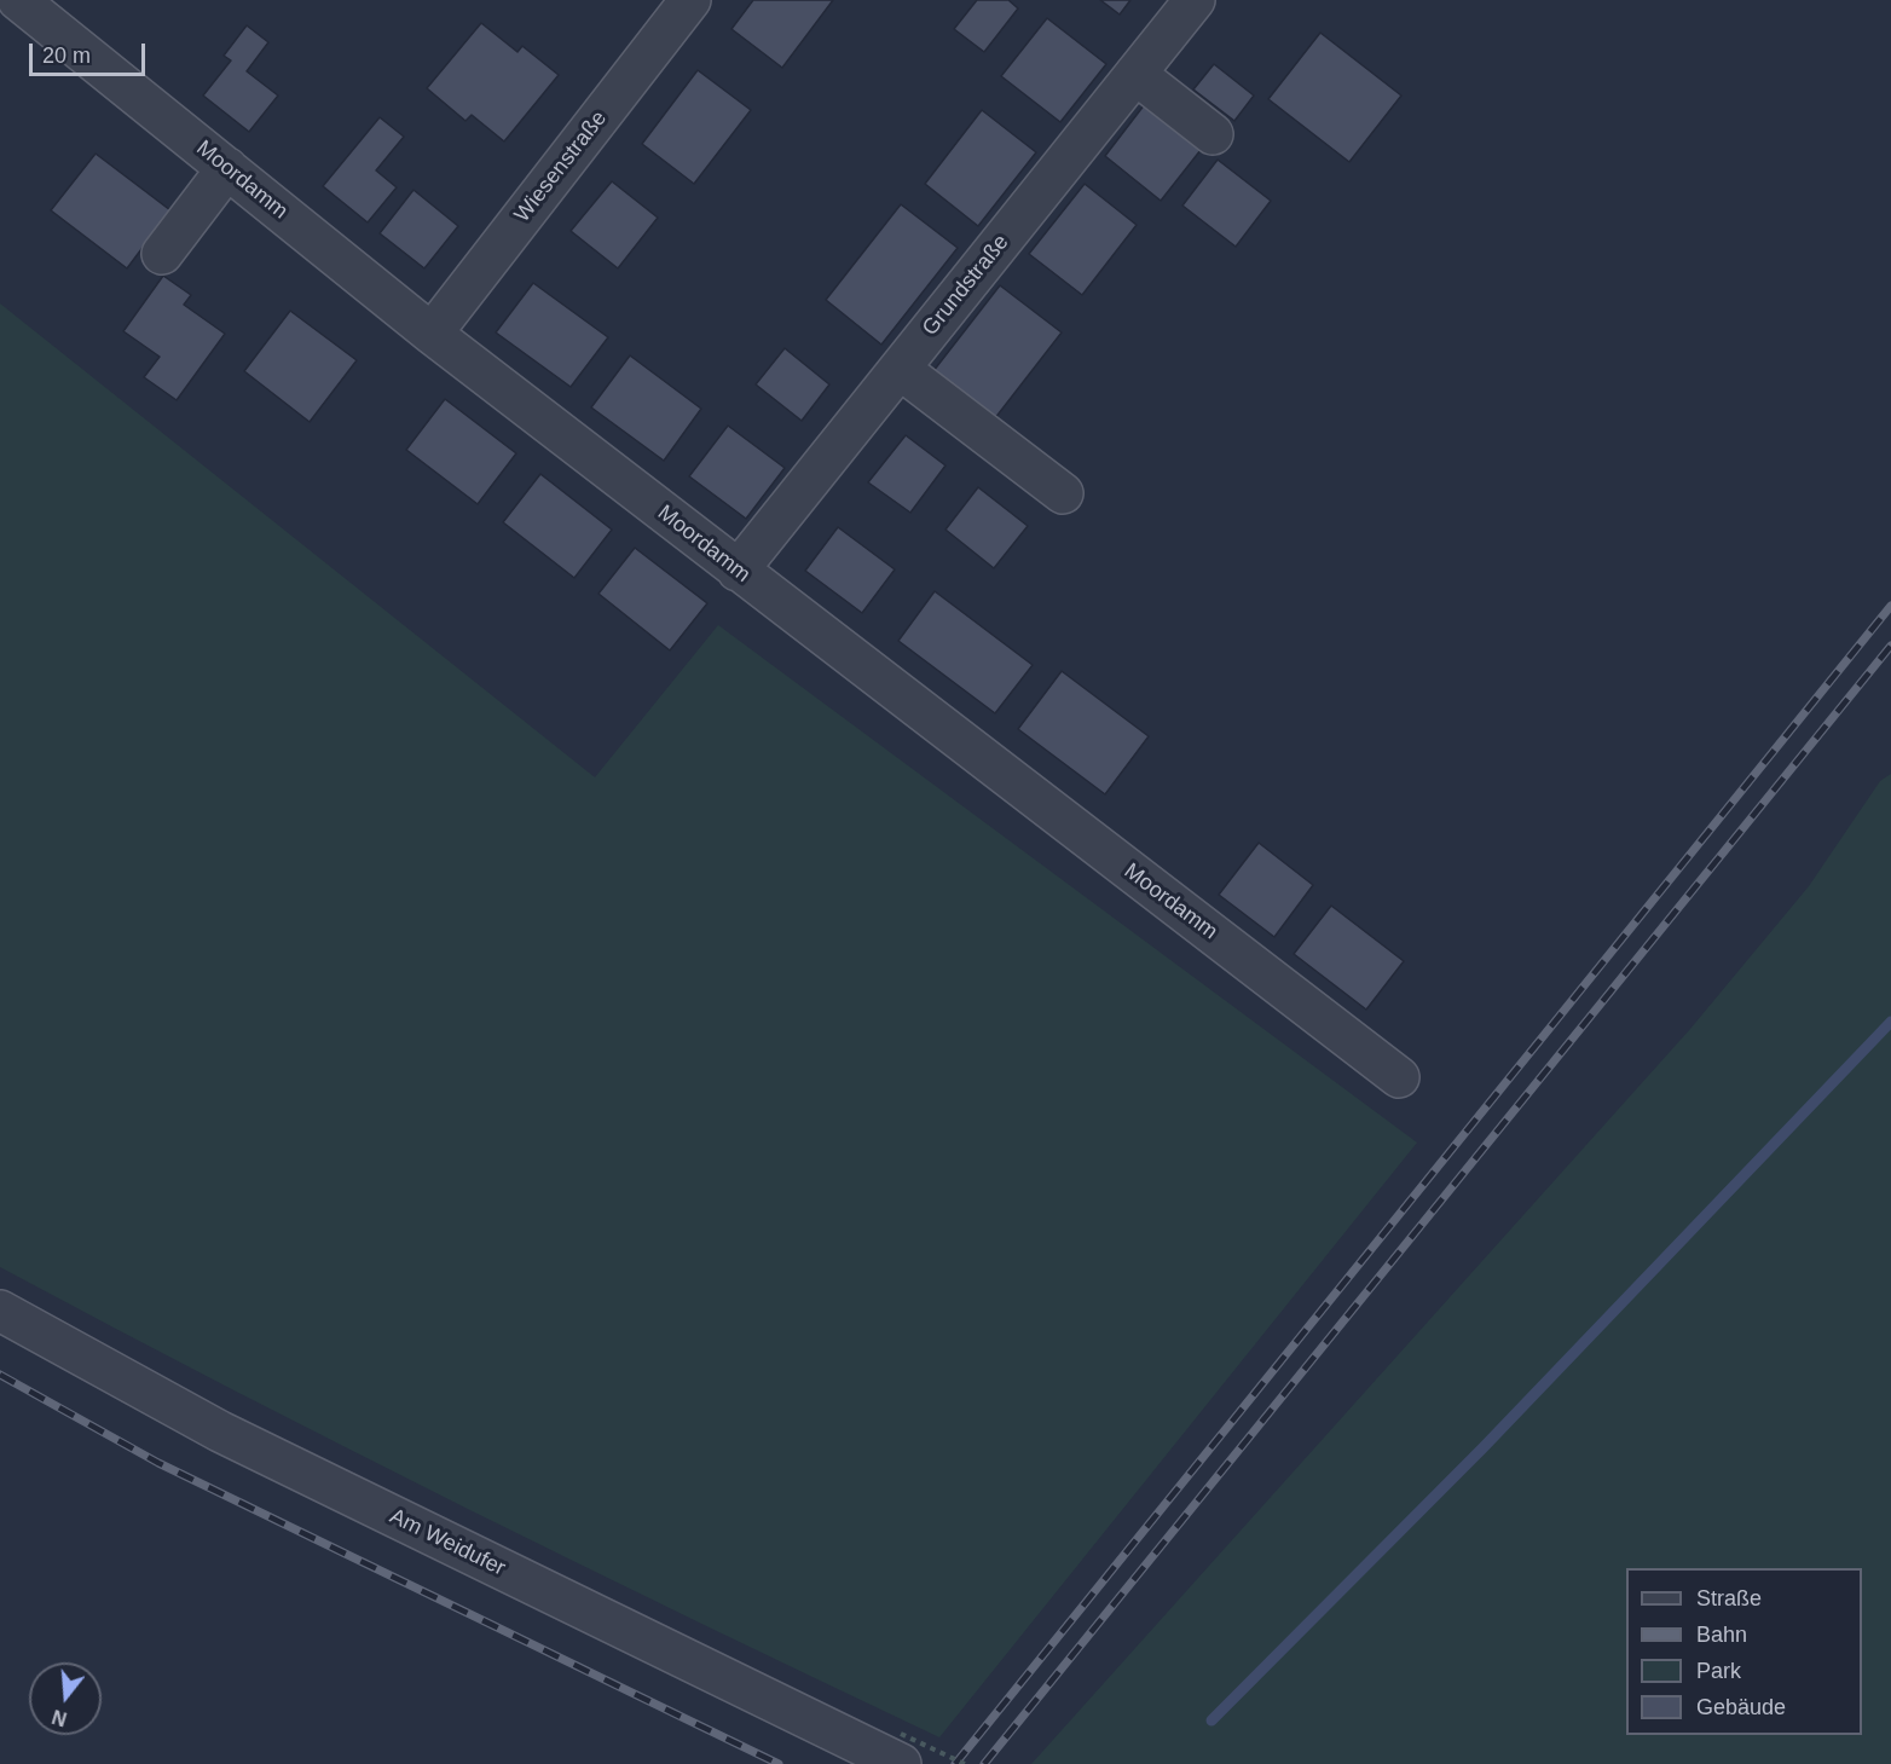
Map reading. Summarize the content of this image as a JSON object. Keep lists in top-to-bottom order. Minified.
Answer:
{"streets":{"street":["Wiesenstraße","Moordamm","Grundstraße","Am Weidufer"]},"crossings":[["Wiesenstraße","Moordamm"],["Moordamm","Grundstraße"]],"legend":["Straße","Bahn","Park","Gebäude"],"scale_bar":"20 m","north":"bottom"}
